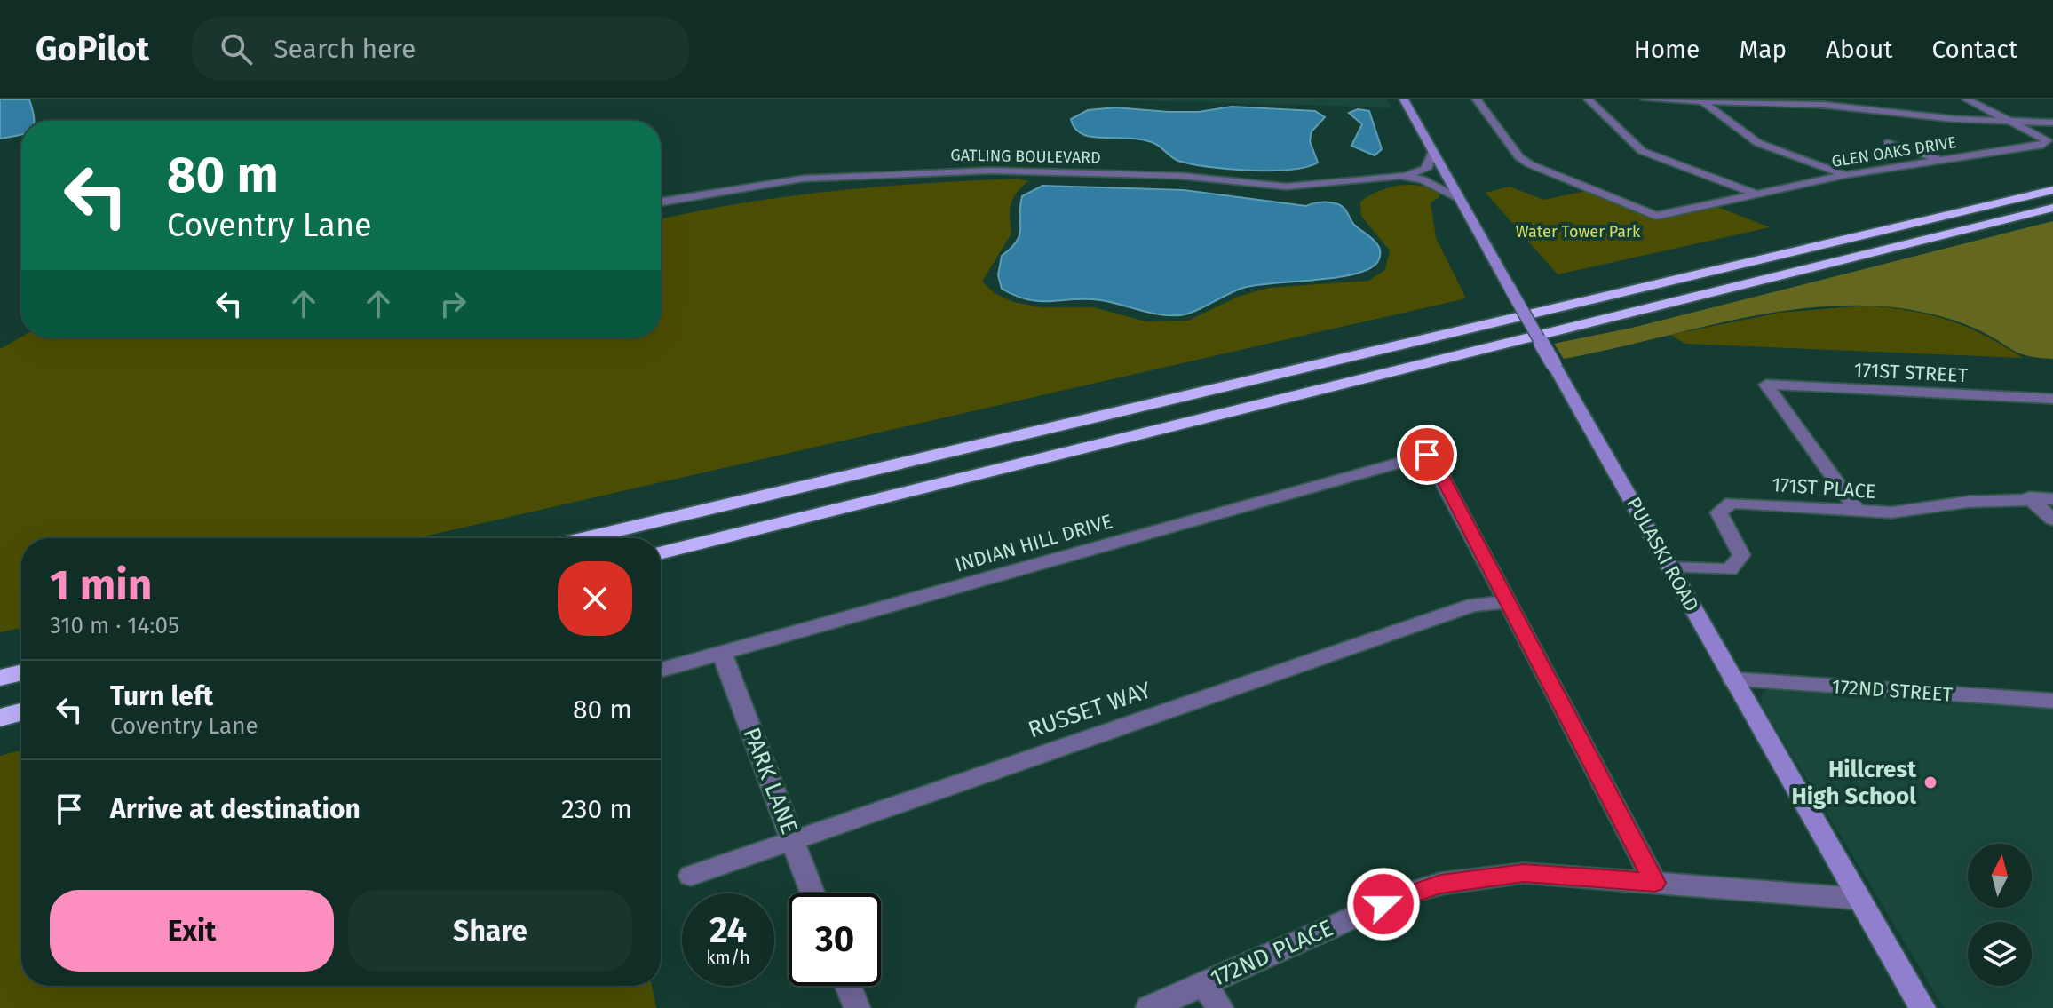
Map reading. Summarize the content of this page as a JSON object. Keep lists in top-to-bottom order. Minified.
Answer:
{"streets":{"main road":["PULASKI ROAD"],"street":["GLEN OAKS DRIVE","GATLING BOULEVARD","171ST STREET","171ST PLACE","INDIAN HILL DRIVE","172ND STREET","RUSSET WAY","PARK LANE","172ND PLACE"]},"crossings":[["GATLING BOULEVARD","PULASKI ROAD"],["171ST STREET","171ST PLACE"],["171ST PLACE","PULASKI ROAD"],["INDIAN HILL DRIVE","RUSSET WAY"],["INDIAN HILL DRIVE","PARK LANE"],["PULASKI ROAD","172ND STREET"],["PULASKI ROAD","172ND PLACE"],["RUSSET WAY","PARK LANE"]],"parks":["Water Tower Park"],"places":["Hillcrest High School"],"north":"top","page":{"header":"GoPilot","search":"Search here","nav":["Home","Map","About","Contact"],"turn":["80 m","Coventry Lane"],"heading":["1 min","310 m · 14:05"],"list":[{"name":"Turn left","note":"Coventry Lane","value":"80 m"},{"name":"Arrive at destination","value":"230 m"}],"buttons":["Exit","Share"],"speed":"24 km/h","limit":"30"}}
